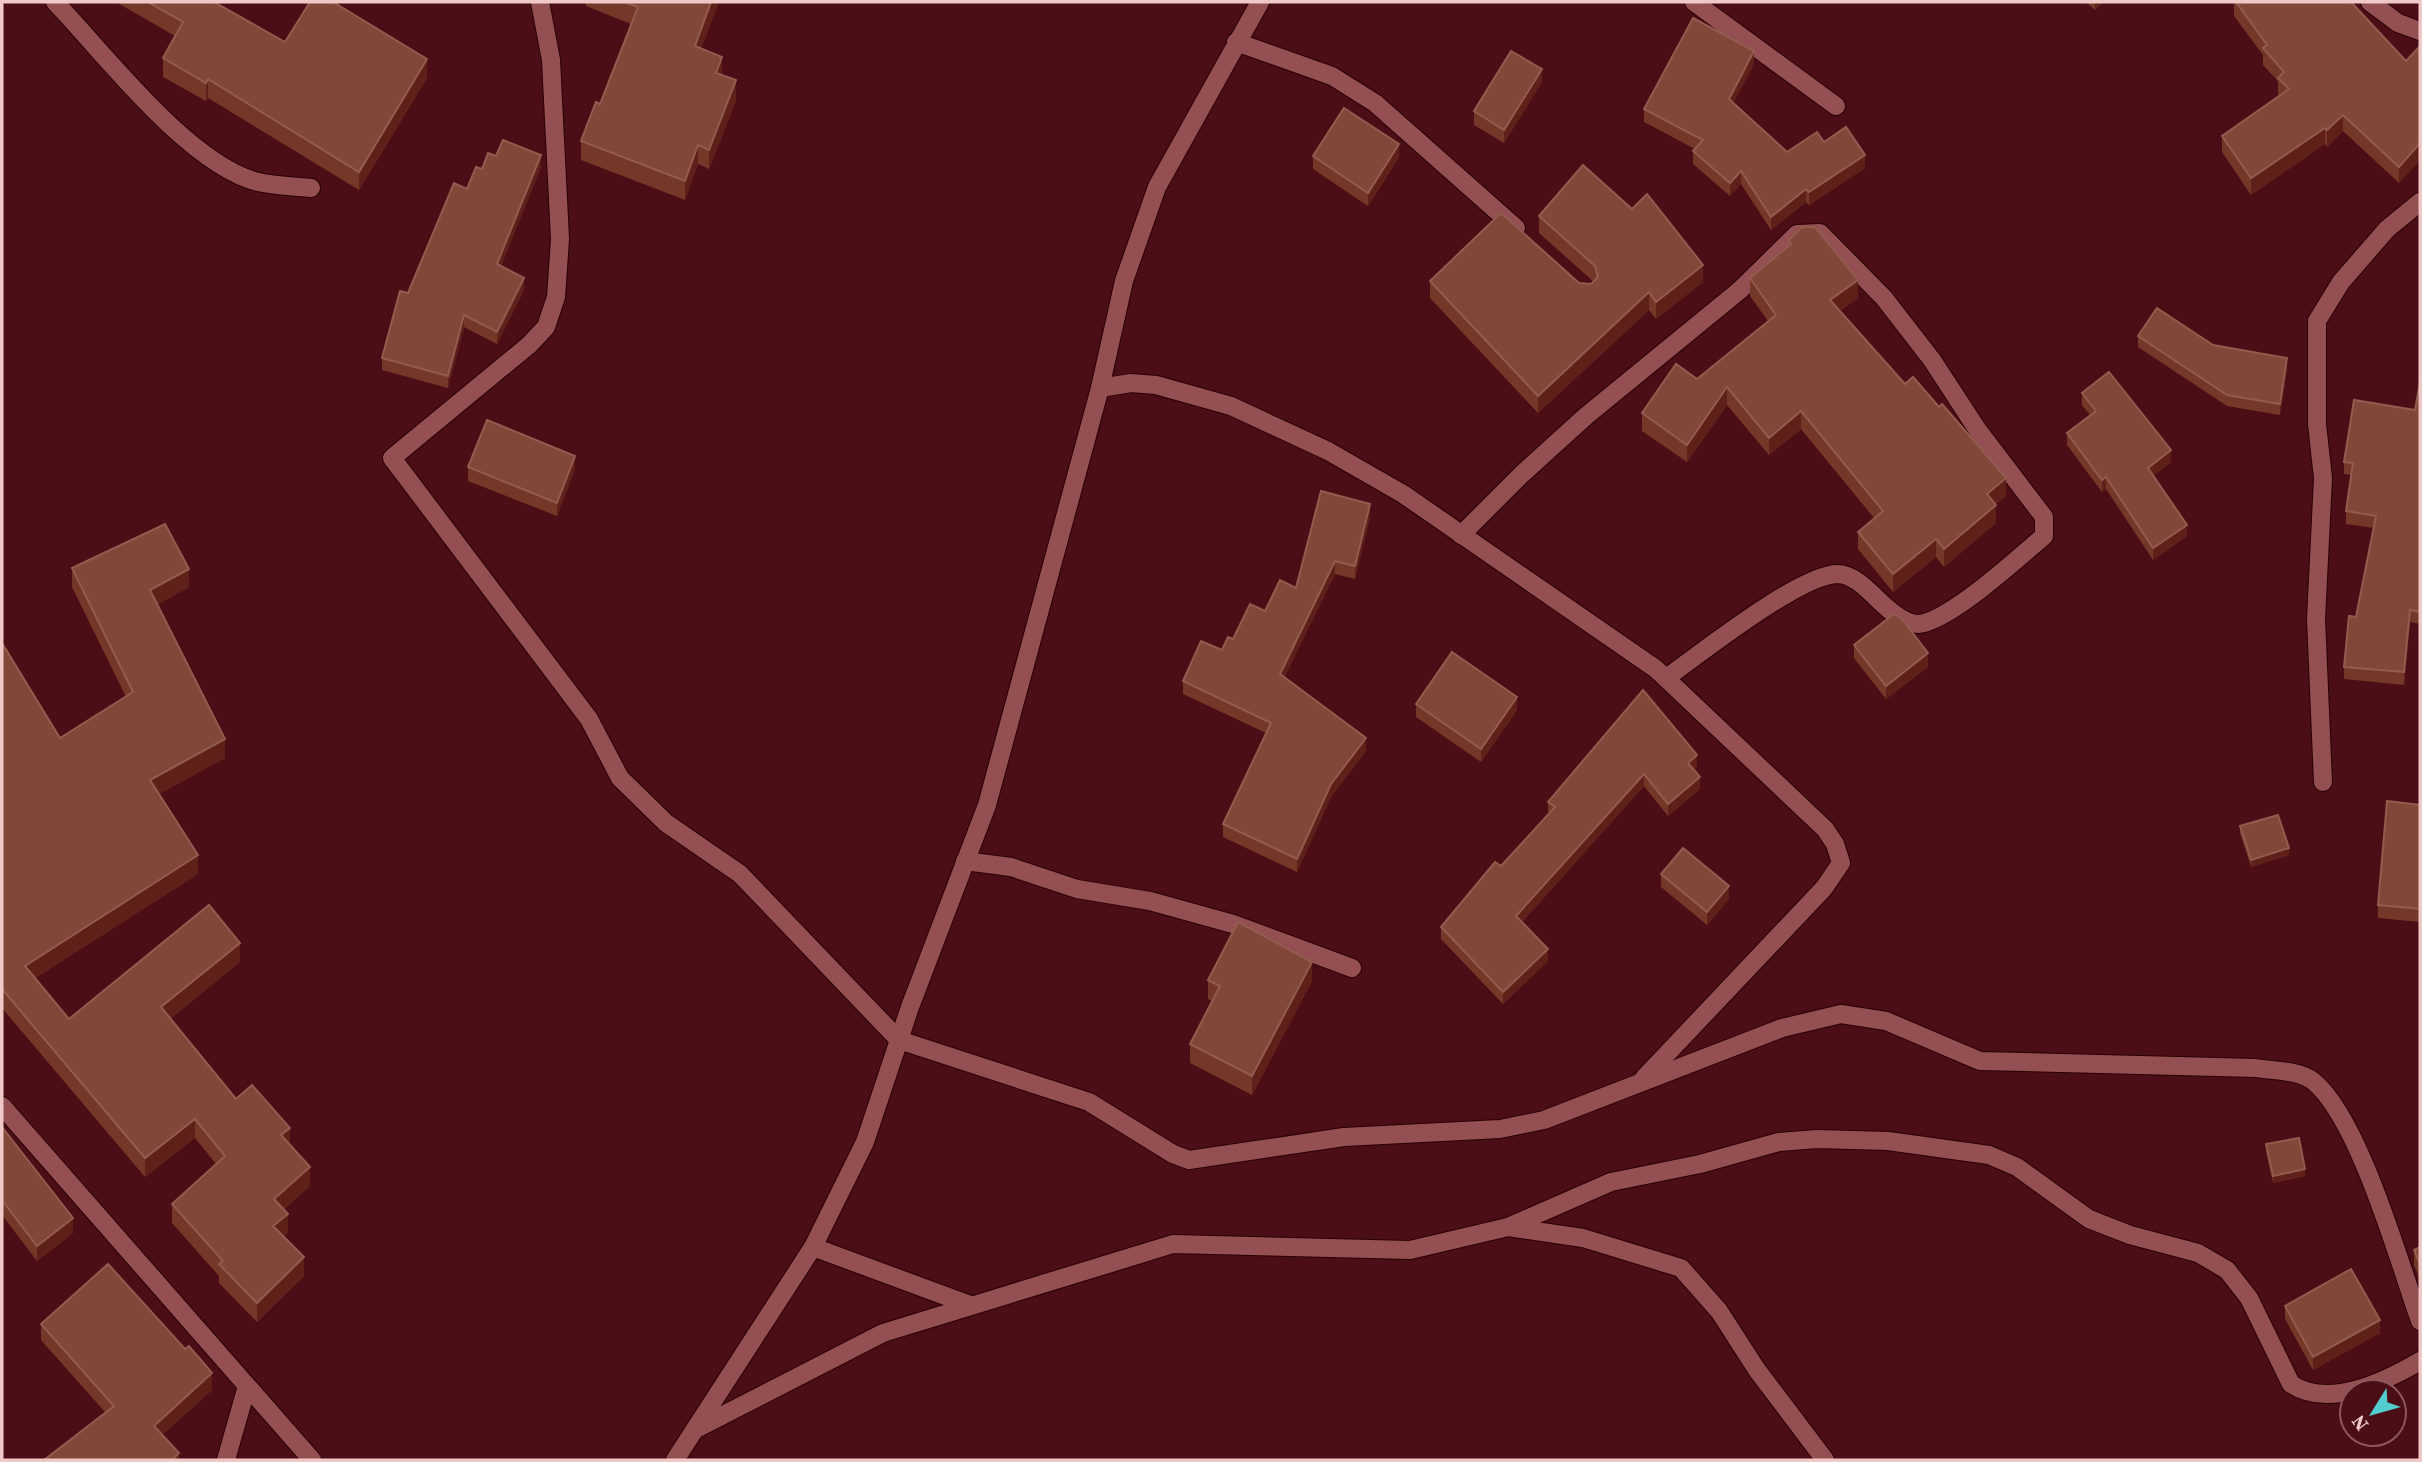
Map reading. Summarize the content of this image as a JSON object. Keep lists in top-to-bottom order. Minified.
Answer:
{"north":"bottom left"}
